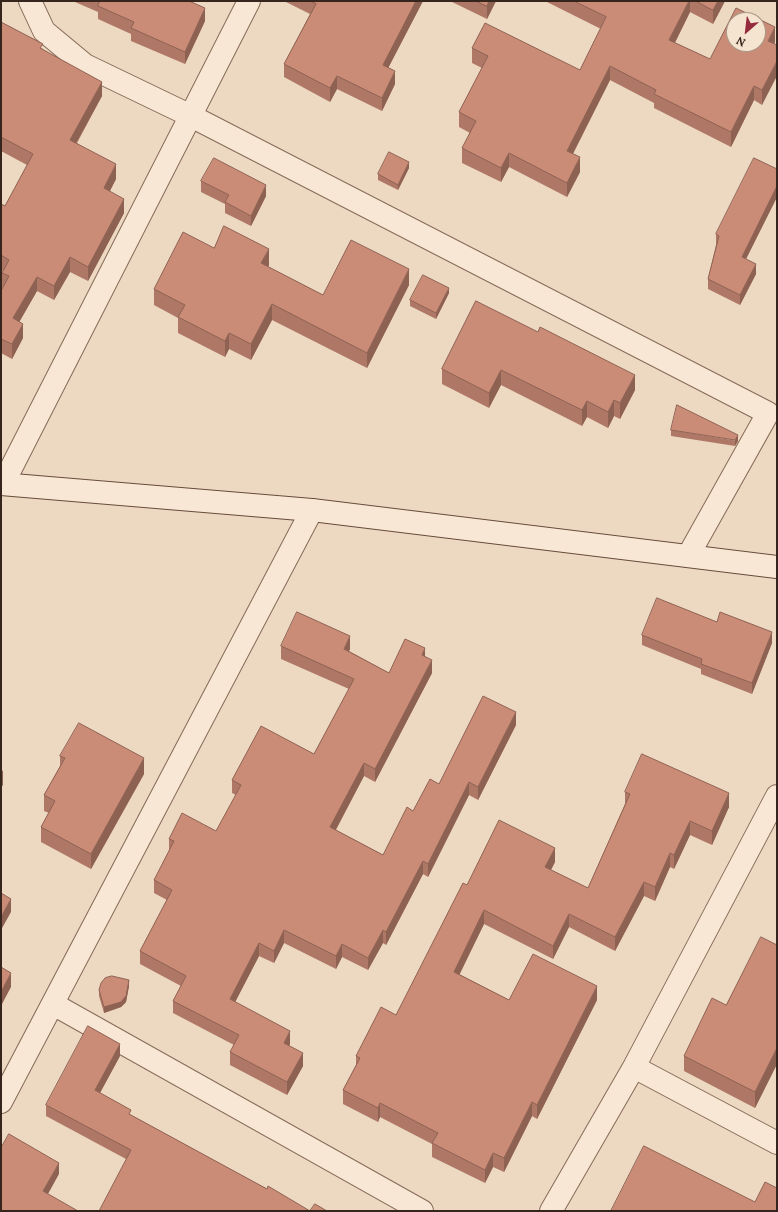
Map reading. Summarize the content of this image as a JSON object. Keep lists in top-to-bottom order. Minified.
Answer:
{"north":"bottom left"}
